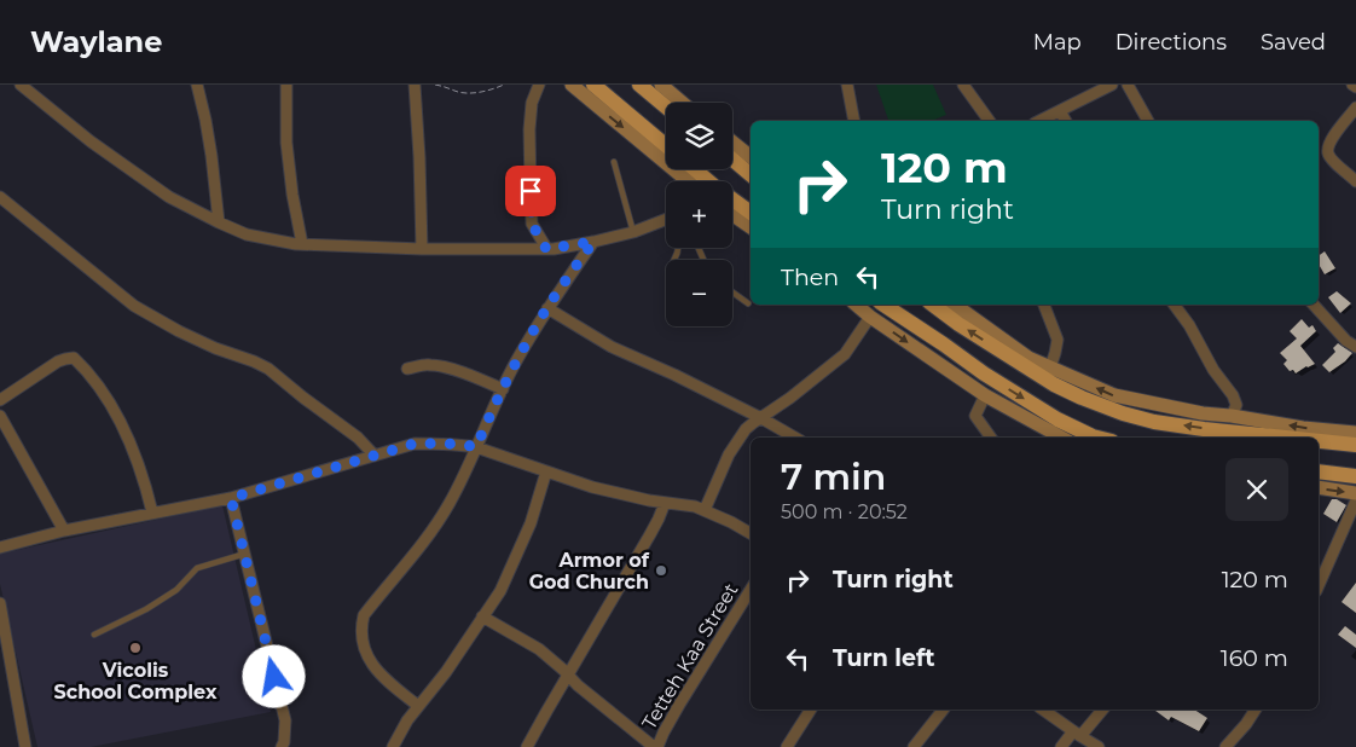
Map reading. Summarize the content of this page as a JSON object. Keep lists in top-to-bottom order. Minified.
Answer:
{"streets":{"street":["Tetteh Kaa Street"]},"places":["Armor of God Church","Vicolis School Complex"],"page":{"header":"Waylane","nav":["Map","Directions","Saved"],"map_buttons":["+","−"],"turn":["120 m","Turn right"],"then":"Then","heading":["7 min","500 m · 20:52"],"list":[{"name":"Turn right","value":"120 m"},{"name":"Turn left","value":"160 m"}]}}
